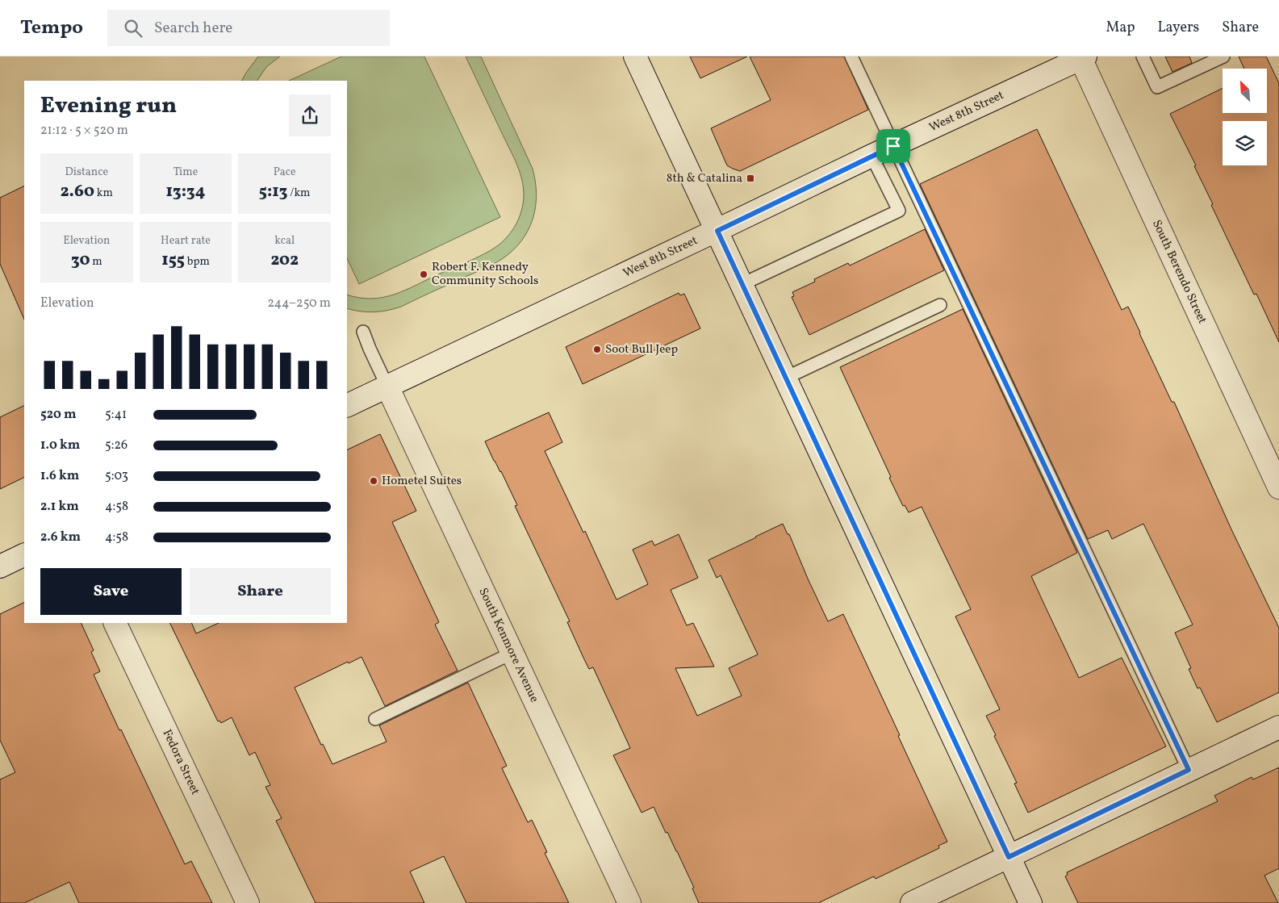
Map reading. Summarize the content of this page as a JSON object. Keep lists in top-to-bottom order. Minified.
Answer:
{"streets":{"street":["West 8th Street","South Berendo Street","South Kenmore Avenue","Fedora Street"]},"crossings":[["West 8th Street","South Berendo Street"],["West 8th Street","South Kenmore Avenue"]],"places":{"transit":["8th & Catalina"],"other":["Robert F. Kennedy Community Schools","Soot Bull Jeep","Hometel Suites"]},"north":"top left","page":{"header":"Tempo","search":"Search here","nav":["Map","Layers","Share"],"heading":["Evening run","21:12 · 5 × 520 m"],"stats":[["Distance","2.60 km"],["Time","13:34"],["Pace","5:13 /km"],["Elevation","30 m"],["Heart rate","155 bpm"],["kcal","202"]],"chart":["Elevation","244–250 m"],"list":[{"name":"520 m","note":"5:41"},{"name":"1.0 km","note":"5:26"},{"name":"1.6 km","note":"5:03"},{"name":"2.1 km","note":"4:58"},{"name":"2.6 km","note":"4:58"}],"buttons":["Save","Share"]}}
